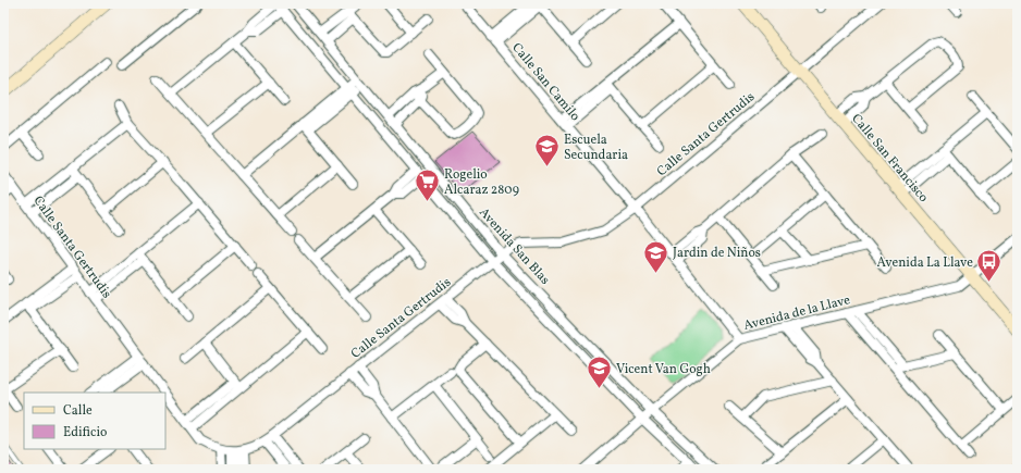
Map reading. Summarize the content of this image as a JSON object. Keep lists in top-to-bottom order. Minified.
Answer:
{"streets":{"street":["Calle San Camilo","Calle Santa Gertrudis","Calle San Francisco","Avenida San Blas","Avenida de la Llave"]},"crossings":[["Calle San Camilo","Calle Santa Gertrudis"],["Calle San Camilo","Avenida de la Llave"],["Calle Santa Gertrudis","Calle San Francisco"],["Calle Santa Gertrudis","Avenida San Blas"],["Calle San Francisco","Avenida de la Llave"],["Avenida San Blas","Avenida de la Llave"]],"places":{"school or university":["Escuela Secundaria","Jardin de Niños","Vicent Van Gogh"],"supermarket":["Rogelio Alcaraz 2809"],"bus stop":["Avenida La Llave"]},"legend":["Calle","Edificio"]}
